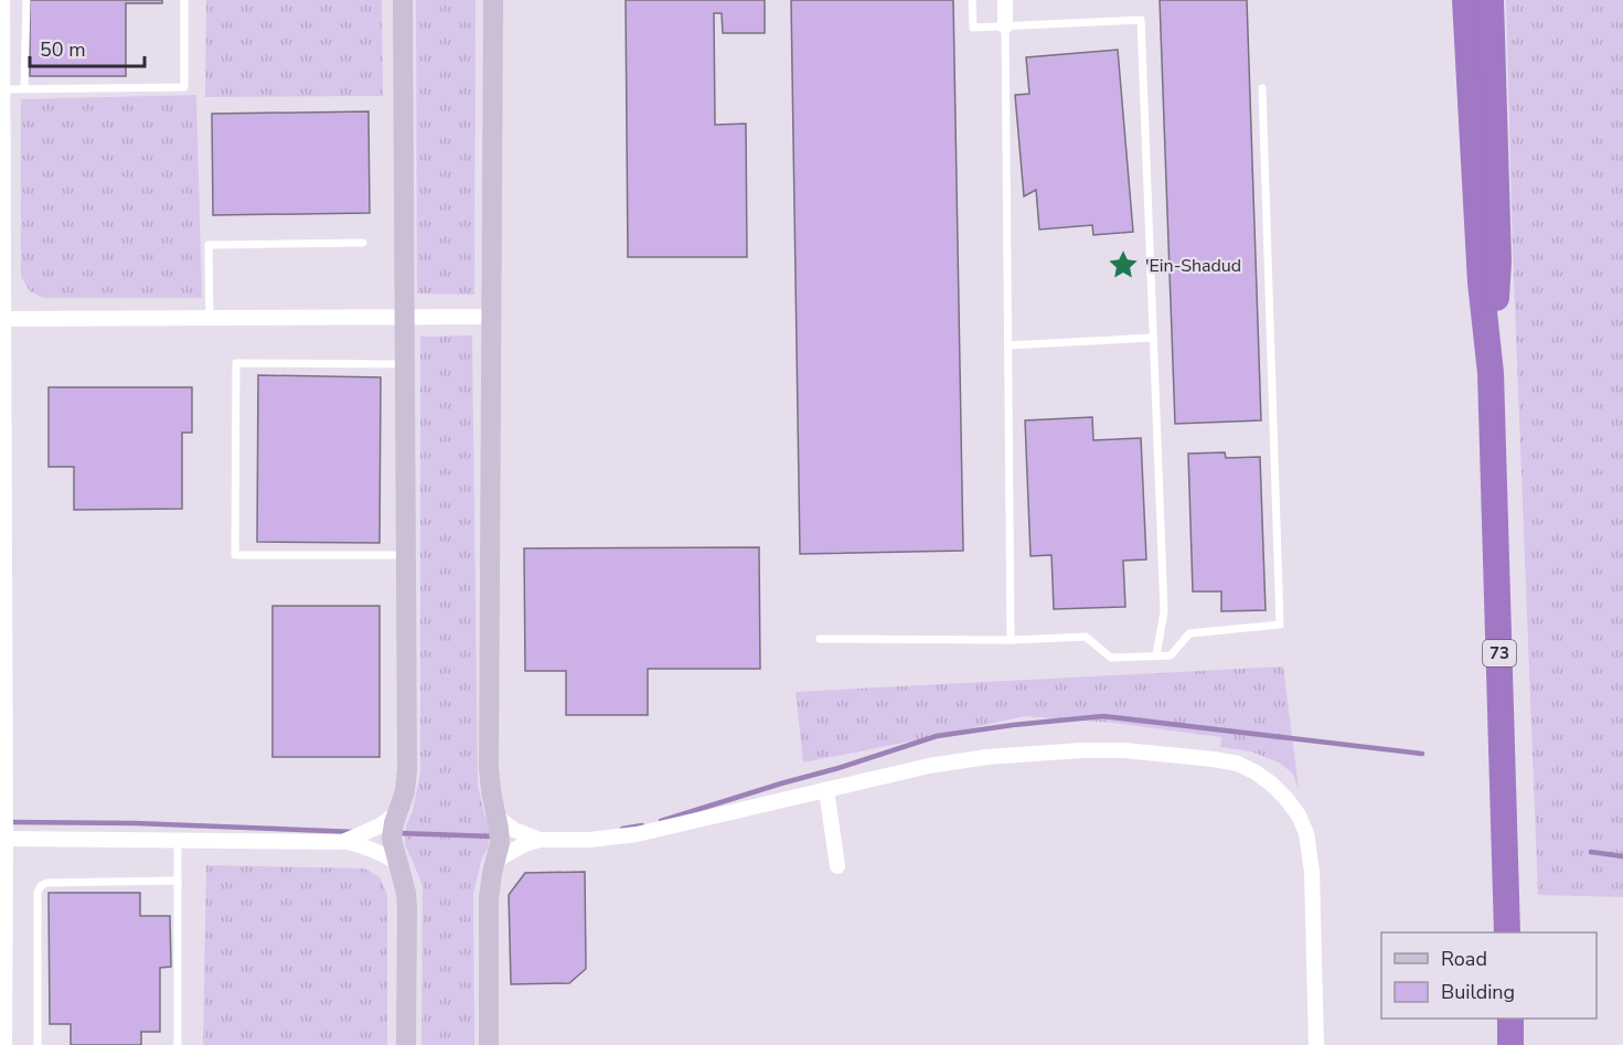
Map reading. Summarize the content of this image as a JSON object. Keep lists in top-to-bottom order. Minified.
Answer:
{"streets":{"highway":["73"]},"places":{"place":["'Ein-Shadud"]},"legend":["Road","Building"],"scale_bar":"50 m"}
